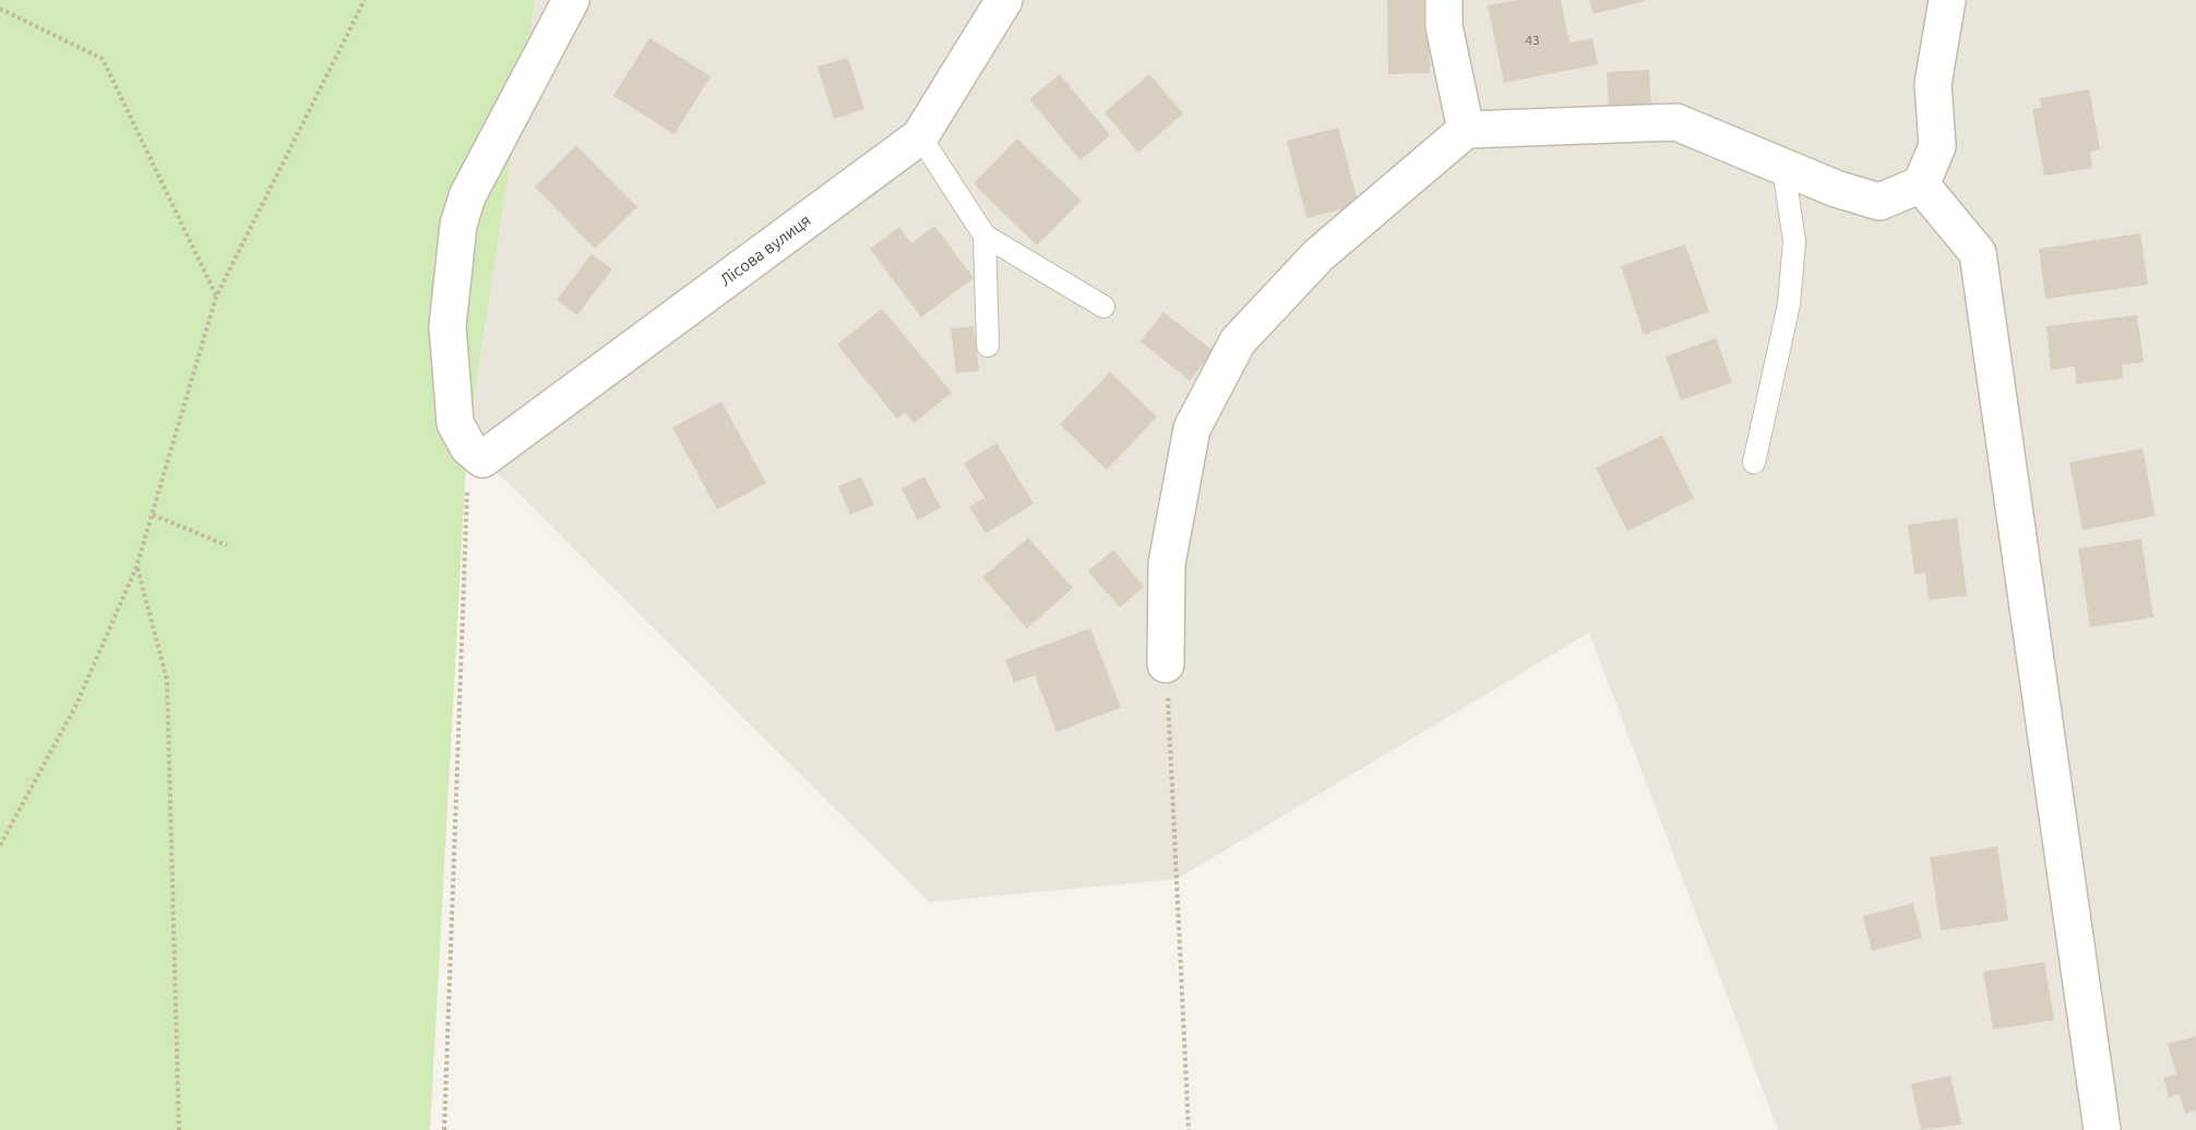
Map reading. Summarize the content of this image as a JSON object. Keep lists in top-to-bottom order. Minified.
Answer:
{"streets":{"street":["Лісова вулиця"]},"house_numbers":["43"]}
